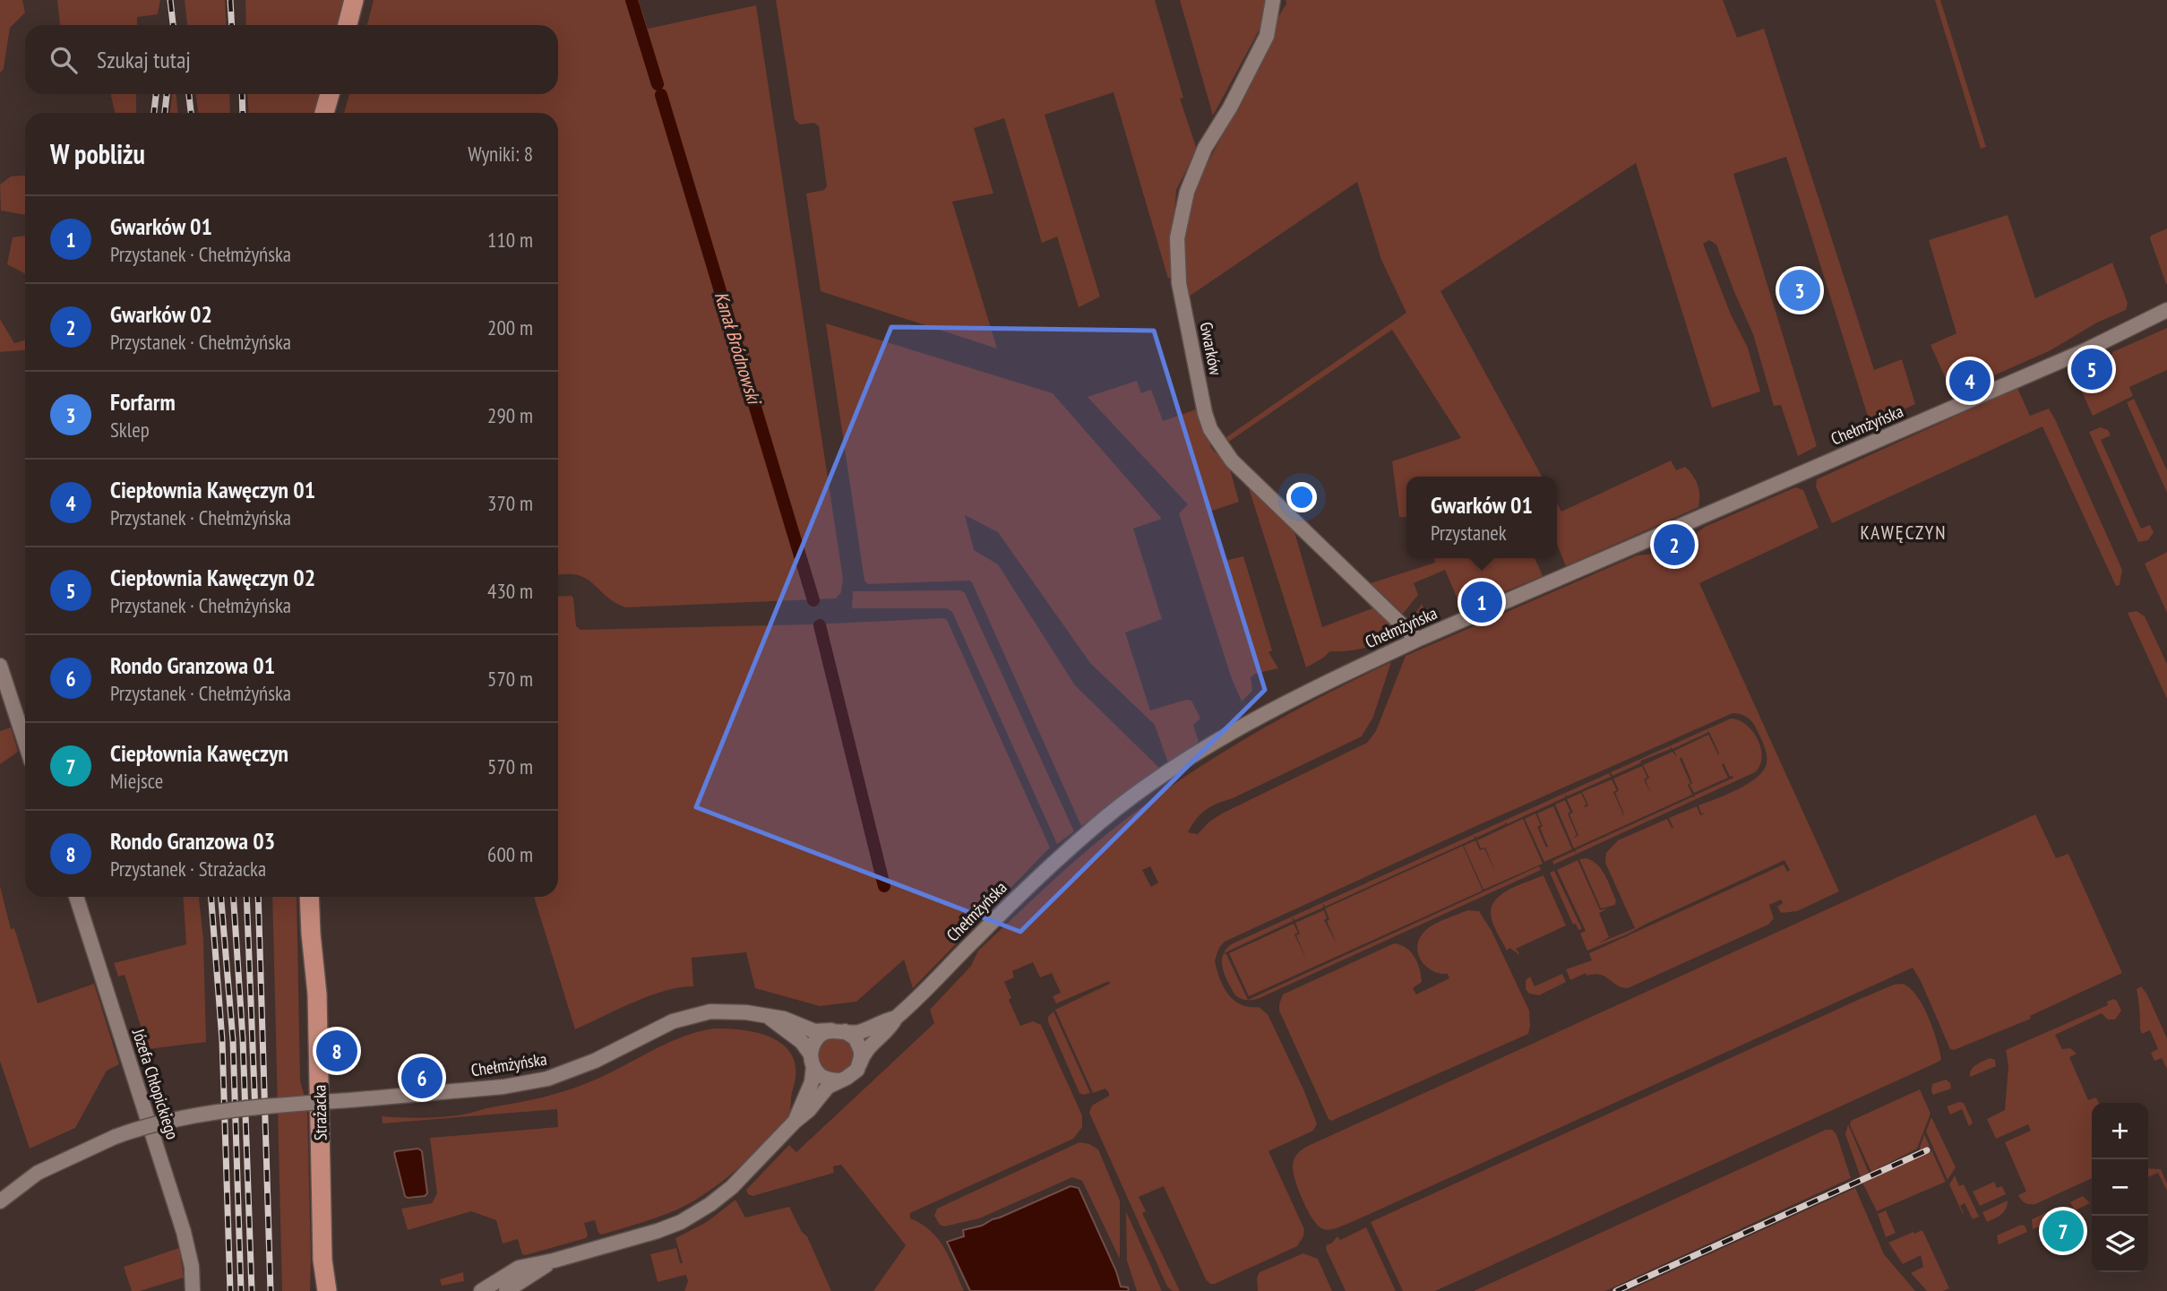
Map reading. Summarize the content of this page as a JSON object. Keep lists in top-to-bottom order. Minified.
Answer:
{"streets":{"main road":["Strażacka"],"street":["Gwarków","Chełmżyńska","Józefa Chłopickiego"]},"crossings":[["Gwarków","Chełmżyńska"]],"districts":["KAWĘCZYN"],"water":["Kanał Bródnowski"],"page":{"search":"Szukaj tutaj","heading":["W pobliżu","Wyniki: 8"],"list":[{"mark":"1","name":"Gwarków 01","note":"Przystanek · Chełmżyńska","value":"110 m"},{"mark":"2","name":"Gwarków 02","note":"Przystanek · Chełmżyńska","value":"200 m"},{"mark":"3","name":"Forfarm","note":"Sklep","value":"290 m"},{"mark":"4","name":"Ciepłownia Kawęczyn 01","note":"Przystanek · Chełmżyńska","value":"370 m"},{"mark":"5","name":"Ciepłownia Kawęczyn 02","note":"Przystanek · Chełmżyńska","value":"430 m"},{"mark":"6","name":"Rondo Granzowa 01","note":"Przystanek · Chełmżyńska","value":"570 m"},{"mark":"7","name":"Ciepłownia Kawęczyn","note":"Miejsce","value":"570 m"},{"mark":"8","name":"Rondo Granzowa 03","note":"Przystanek · Strażacka","value":"600 m"}],"pins":["3","5","4","2","1","8","6","7"],"popup":["Gwarków 01","Przystanek"],"map_buttons":["+","−"]}}
